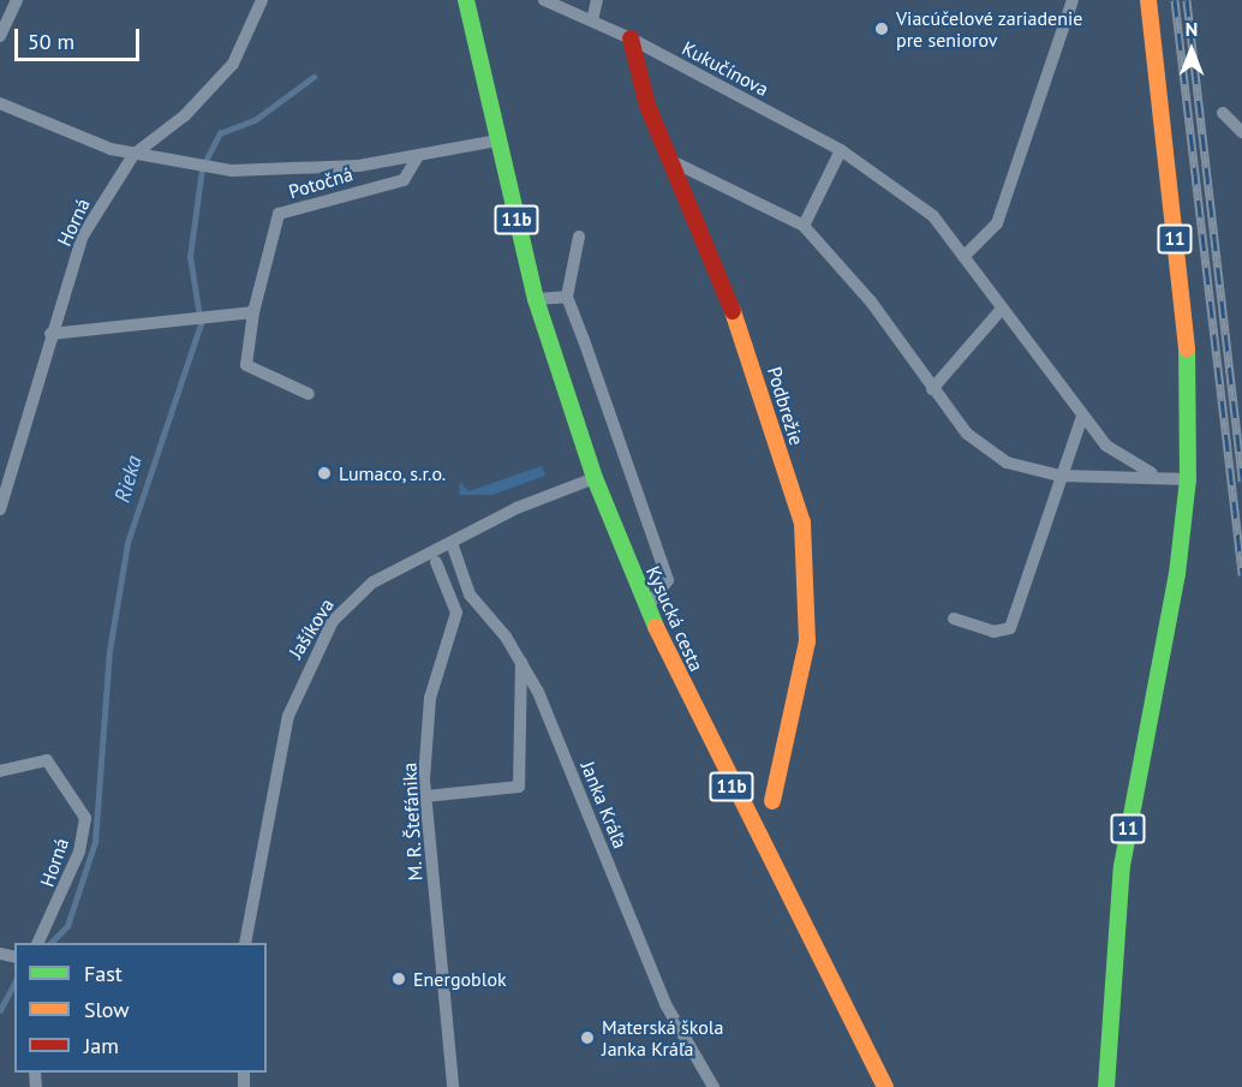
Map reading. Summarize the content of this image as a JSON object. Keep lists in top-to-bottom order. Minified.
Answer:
{"streets":{"main road":["11b","11","Podbrežie","Kysucká cesta"],"street":["Kukučínova","Potočná","Horná","Jašíkova","Janka Kráľa","M. R. Štefánika"]},"crossings":[["Kukučínova","Podbrežie"],["11b","Kysucká cesta"],["Kysucká cesta","Jašíkova"],["Jašíkova","Janka Kráľa"]],"water":["Rieka"],"places":["Viacúčelové zariadenie pre seniorov","Lumaco, s.r.o.","Energoblok","Materská škola Janka Kráľa"],"legend":["Fast","Slow","Jam"],"scale_bar":"50 m","north":"top"}
